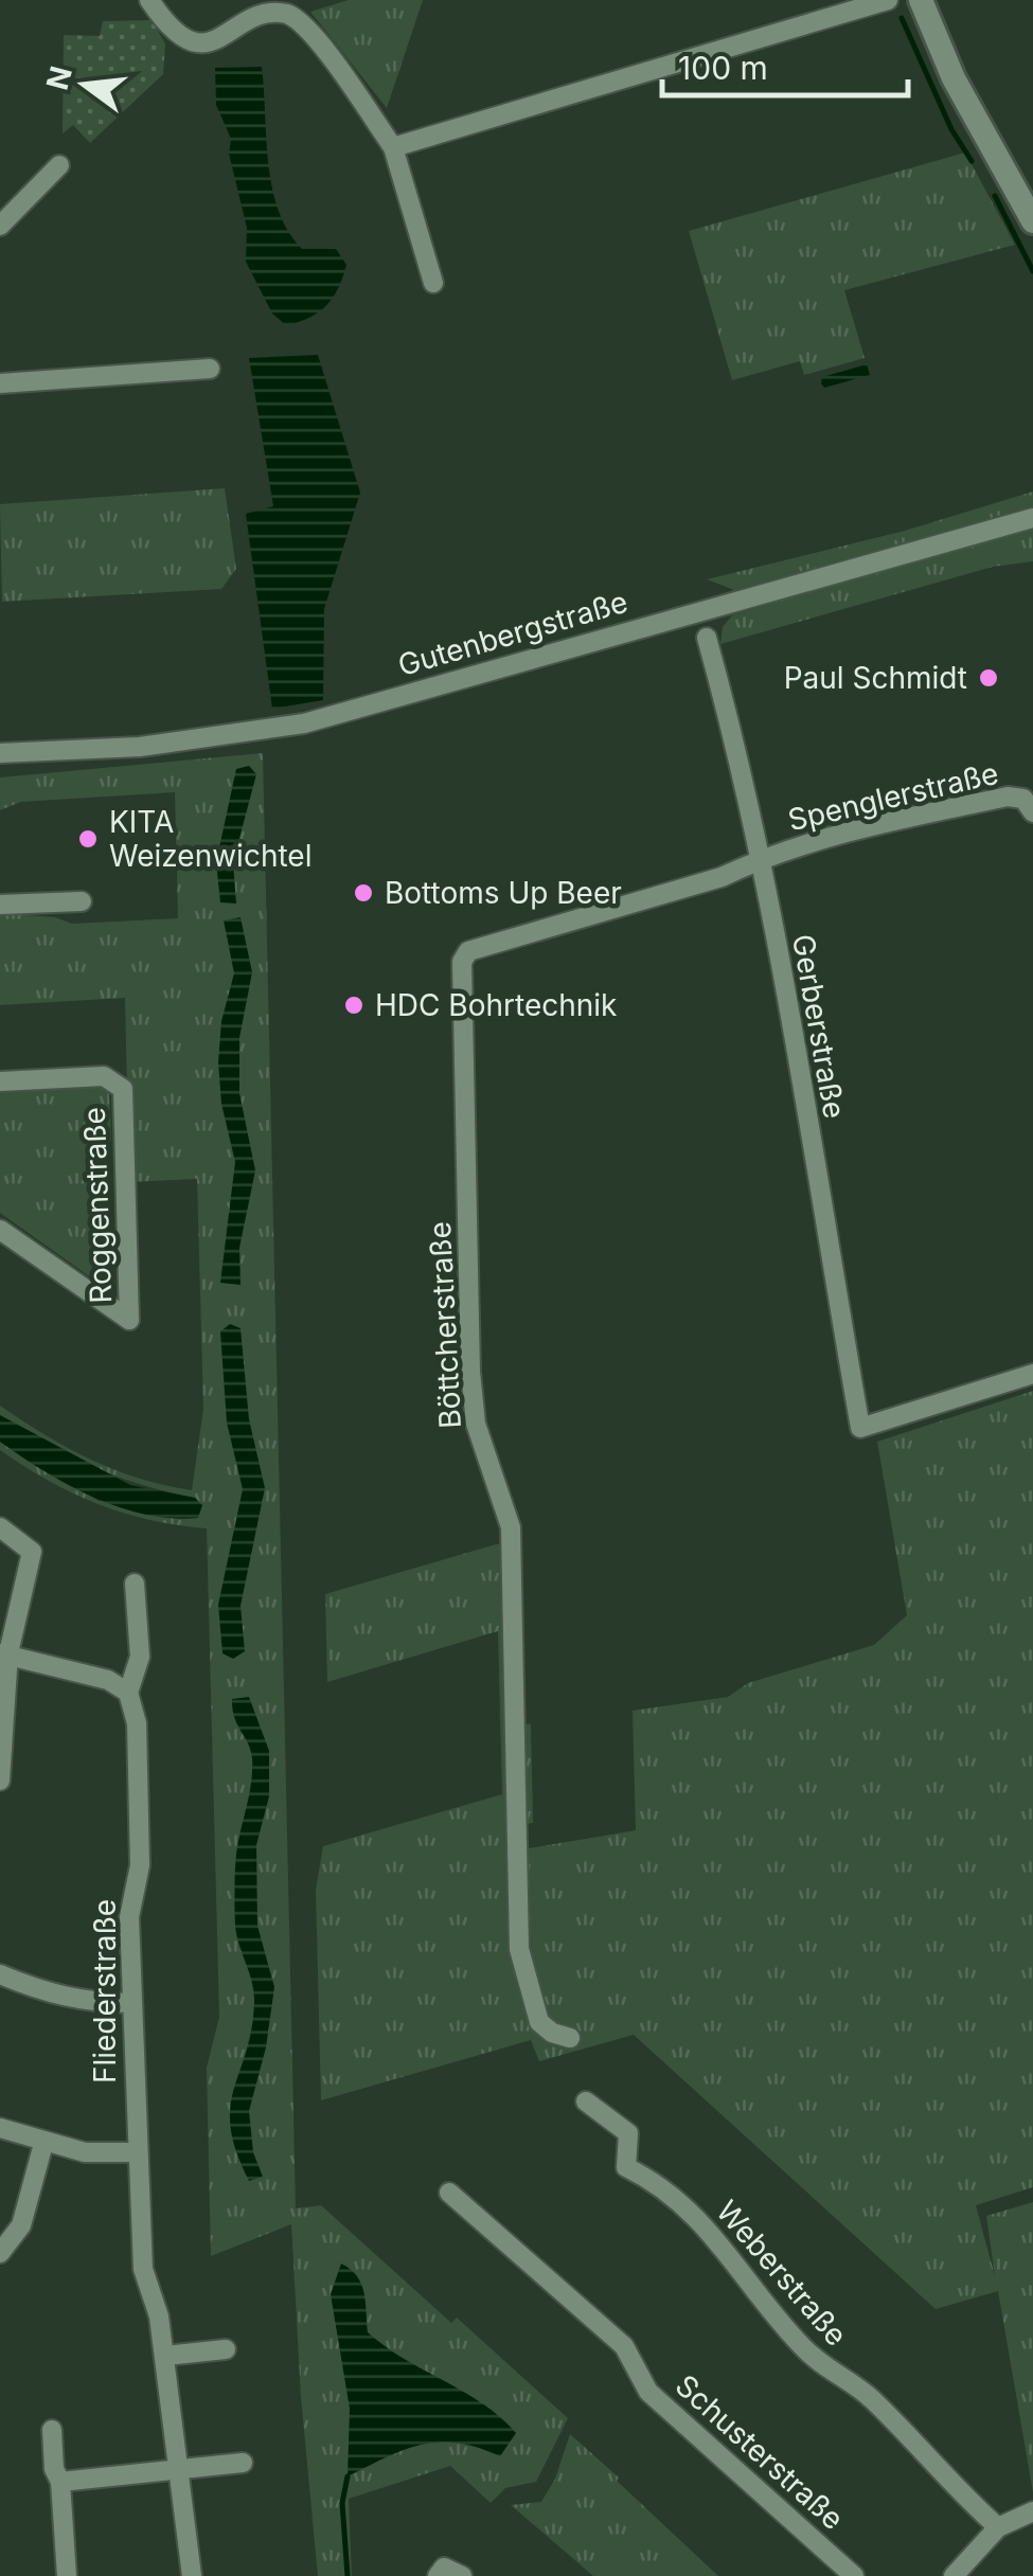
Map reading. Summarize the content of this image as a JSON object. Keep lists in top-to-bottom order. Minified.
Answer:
{"streets":{"street":["Gutenbergstraße","Spenglerstraße","Gerberstraße","Roggenstraße","Böttcherstraße","Fliederstraße","Weberstraße","Schusterstraße"]},"crossings":[["Spenglerstraße","Gerberstraße"],["Spenglerstraße","Böttcherstraße"],["Gerberstraße","Böttcherstraße"]],"places":["Paul Schmidt","KITA Weizenwichtel","Bottoms Up Beer","HDC Bohrtechnik"],"scale_bar":"100 m","north":"left"}
